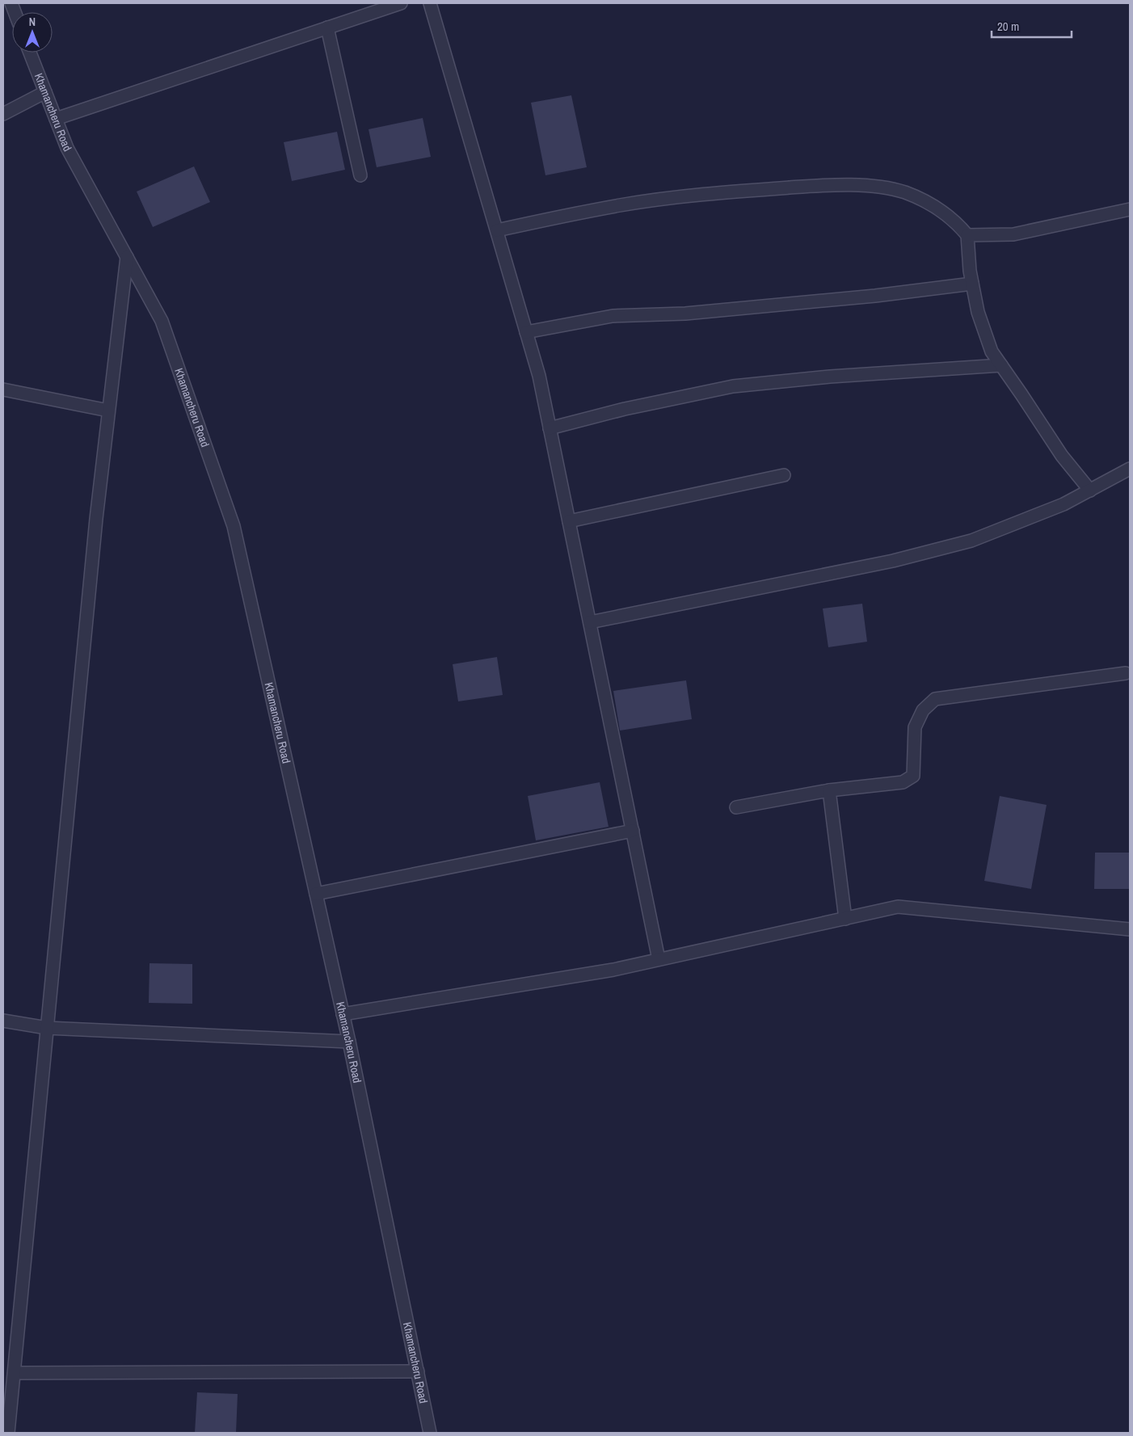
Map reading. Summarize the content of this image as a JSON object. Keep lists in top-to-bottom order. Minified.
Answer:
{"streets":{"street":["Khamancheru Road"]},"scale_bar":"20 m","north":"top"}
